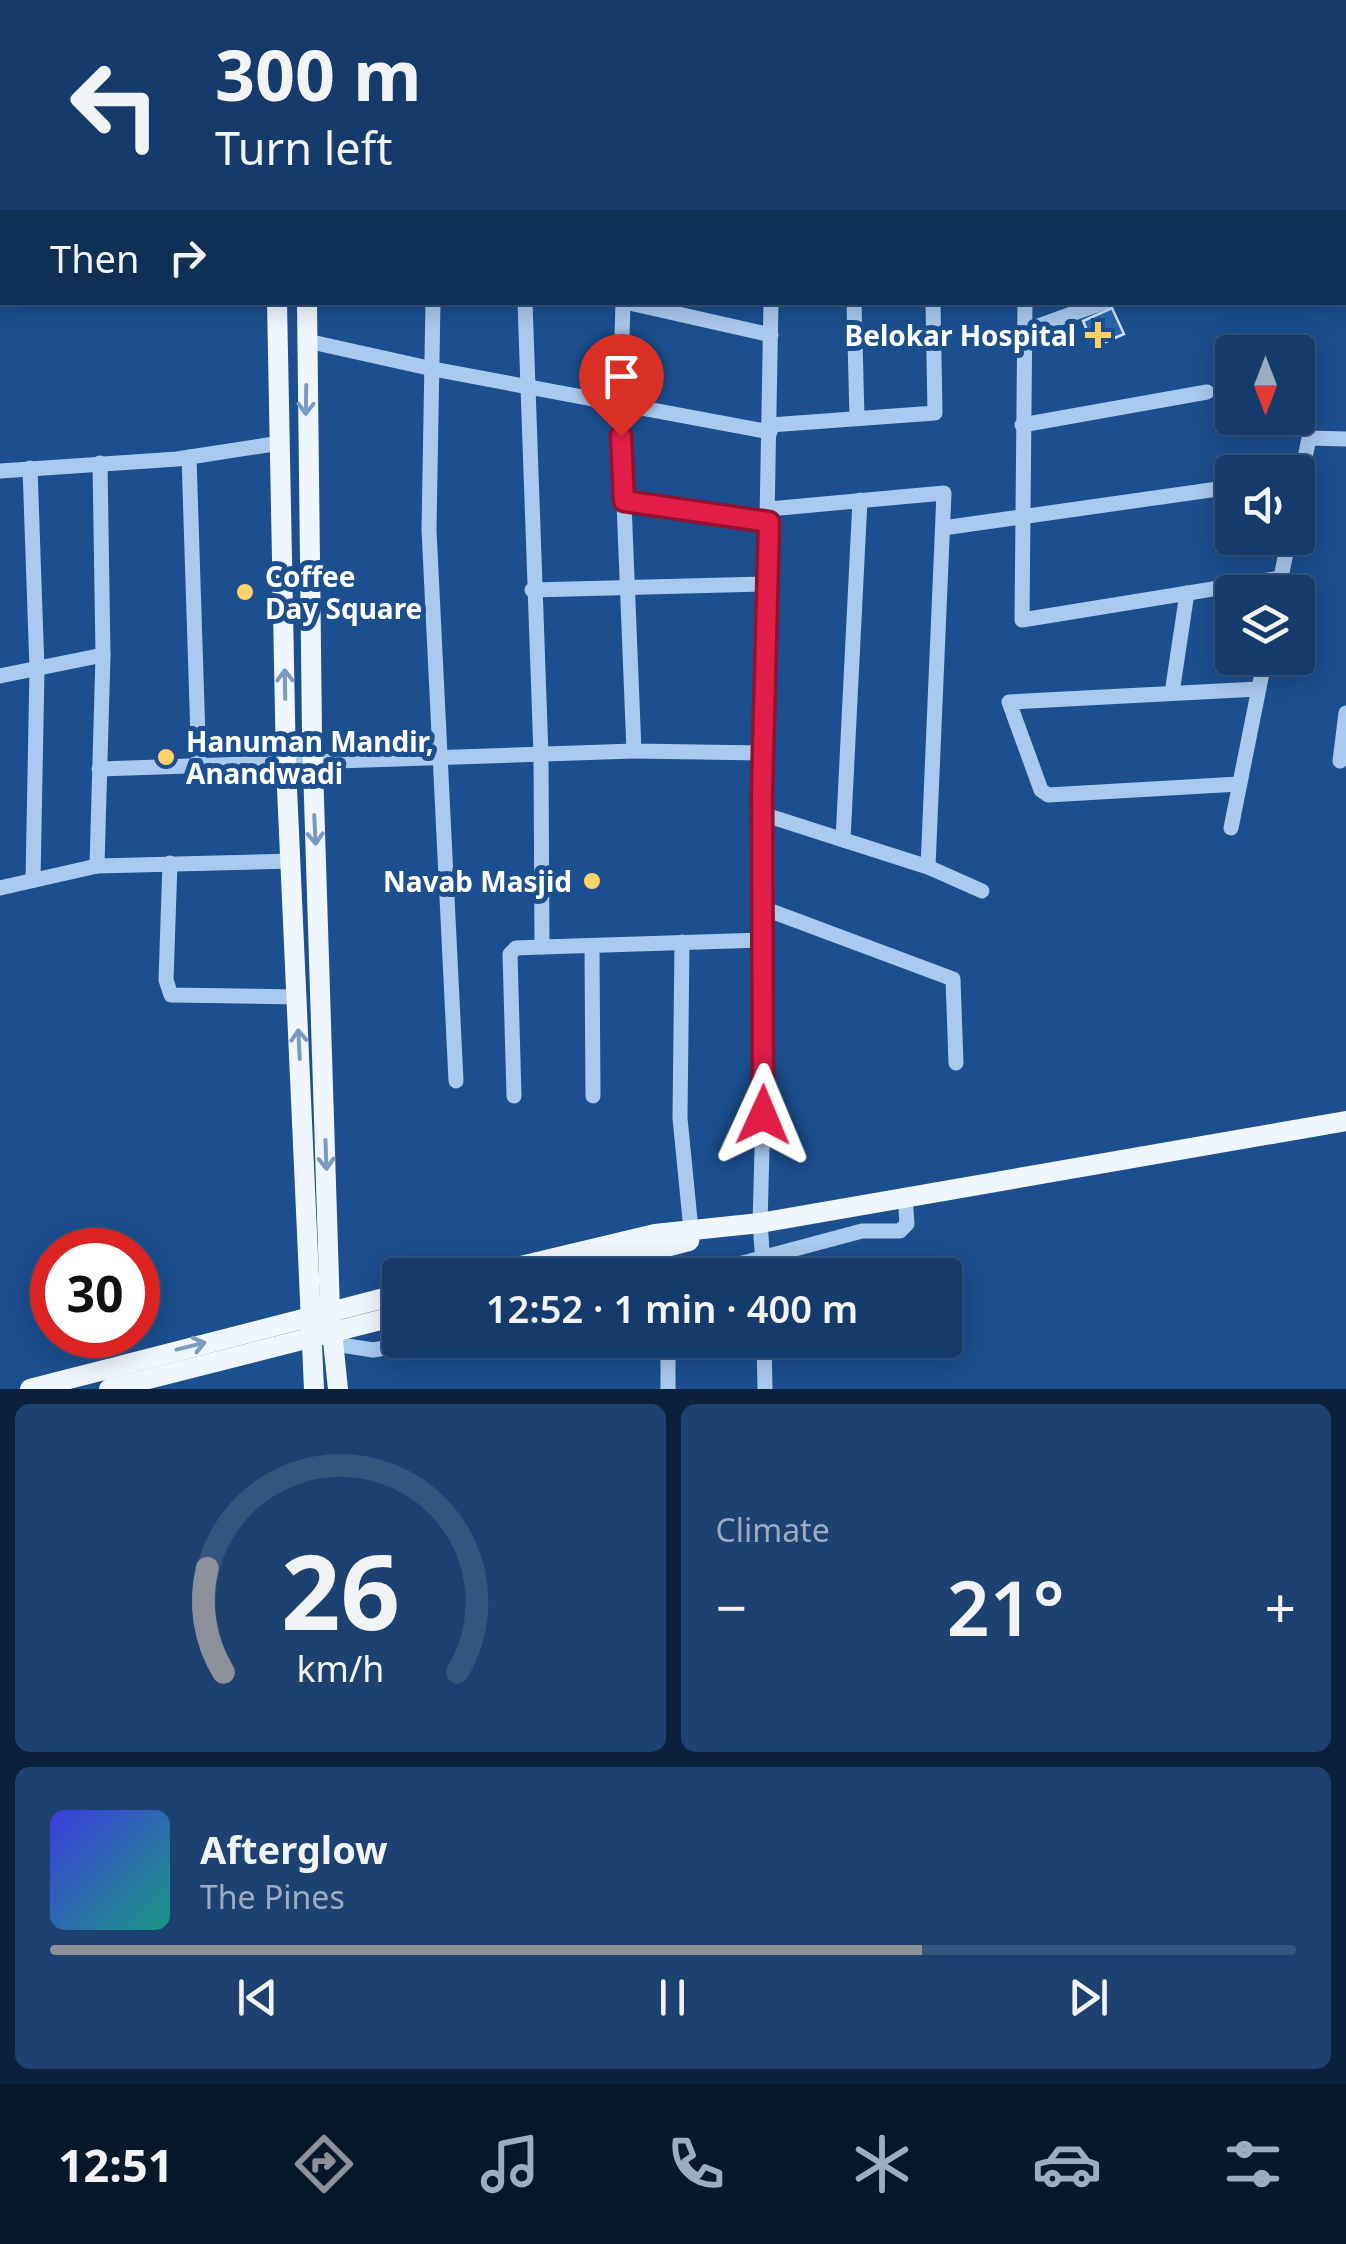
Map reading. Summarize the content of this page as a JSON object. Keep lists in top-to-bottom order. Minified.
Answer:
{"places":{"health":["Belokar Hospital"],"other":["Coffee Day Square","Hanuman Mandir, Anandwadi","Navab Masjid"]},"north":"bottom","page":{"turn":["300 m","Turn left"],"then":"Then","limit":"30","trip":"12:52 · 1 min · 400 m","tile":"Climate","heat":["−","21°","+"],"song":["Afterglow","The Pines"],"tabs":"12:51","gauge":["26","km/h"]}}
